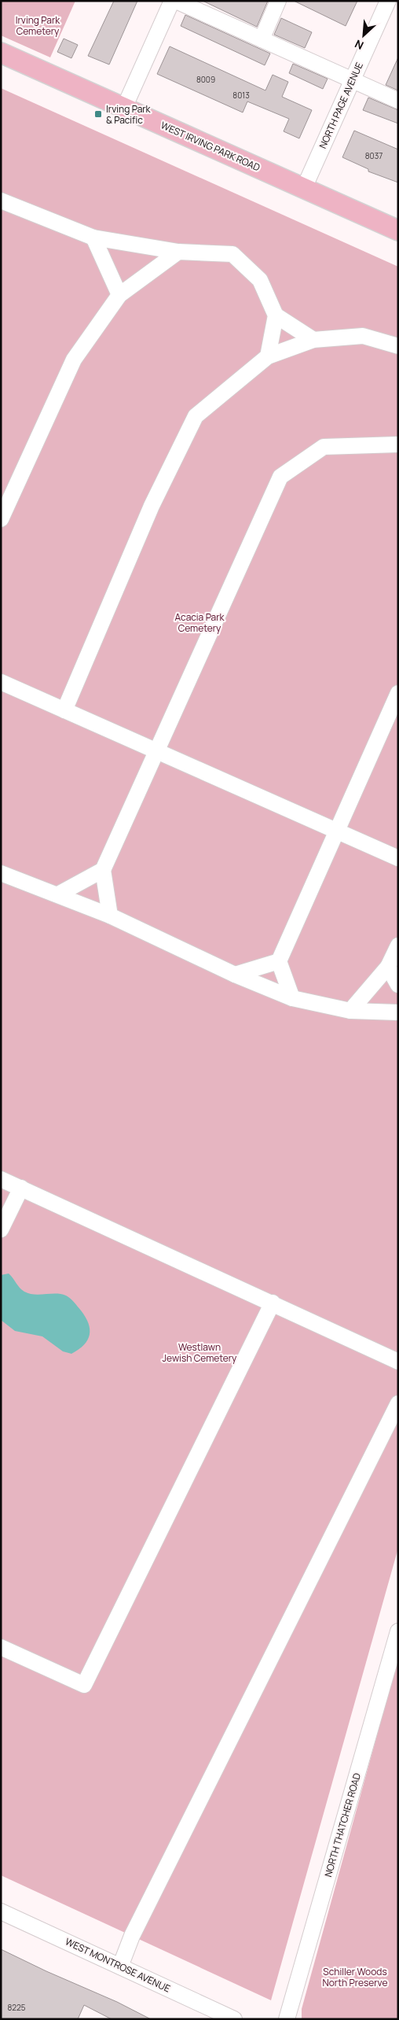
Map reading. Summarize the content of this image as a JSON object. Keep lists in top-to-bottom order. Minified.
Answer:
{"streets":{"main road":["WEST IRVING PARK ROAD"],"street":["NORTH PAGE AVENUE","NORTH THATCHER ROAD","WEST MONTROSE AVENUE"]},"crossings":[["NORTH PAGE AVENUE","WEST IRVING PARK ROAD"]],"parks":["Irving Park Cemetery","Acacia Park Cemetery","Westlawn Jewish Cemetery","Schiller Woods North Preserve"],"places":{"transit":["Irving Park & Pacific"]},"house_numbers":["8009","8013","8037","8225"],"north":"bottom left"}
